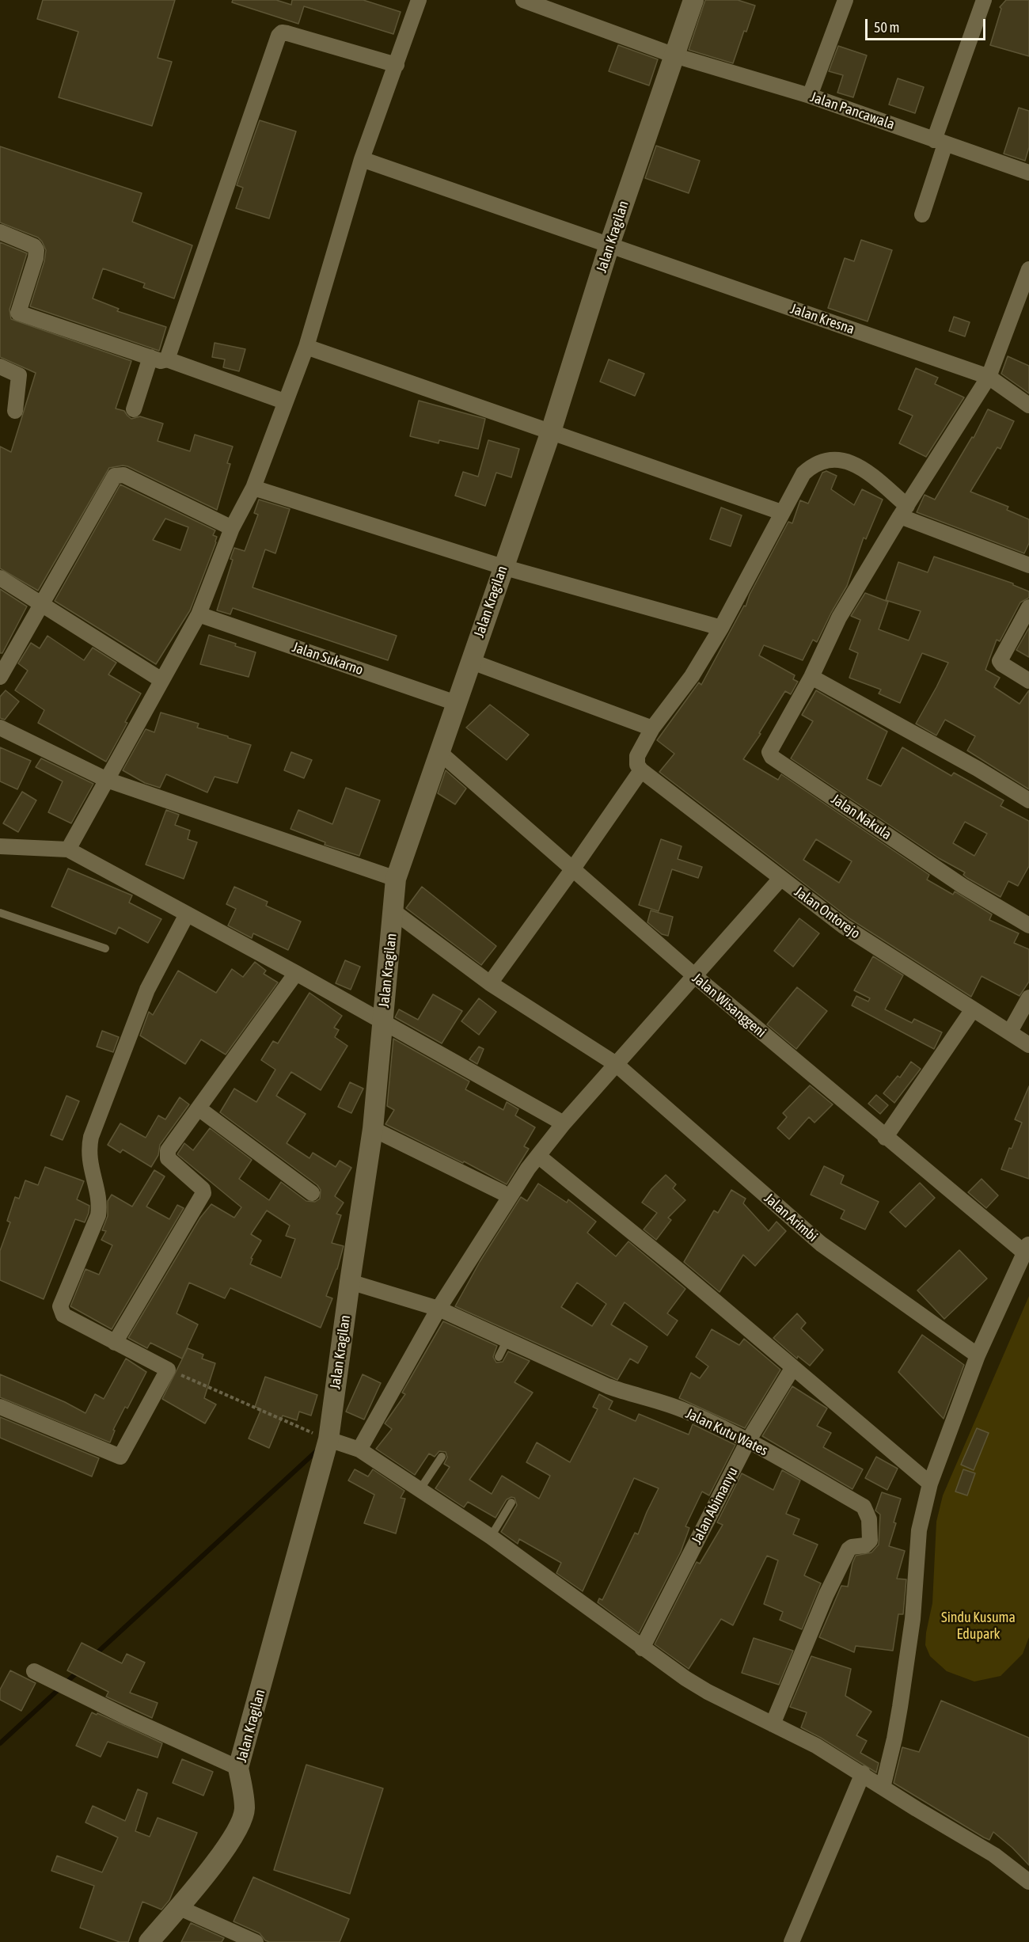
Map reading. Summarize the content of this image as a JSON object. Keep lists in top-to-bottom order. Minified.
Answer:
{"streets":{"street":["Jalan Pancawala","Jalan Kragilan","Jalan Kresna","Jalan Sukarno","Jalan Nakula","Jalan Ontorejo","Jalan Wisanggeni","Jalan Arimbi","Jalan Kutu Wates","Jalan Abimanyu"]},"crossings":[["Jalan Pancawala","Jalan Kragilan"],["Jalan Kragilan","Jalan Kresna"],["Jalan Kragilan","Jalan Sukarno"],["Jalan Kragilan","Jalan Wisanggeni"],["Jalan Kragilan","Jalan Arimbi"],["Jalan Kragilan","Jalan Kutu Wates"],["Jalan Kutu Wates","Jalan Abimanyu"]],"parks":["Sindu Kusuma Edupark"],"scale_bar":"50 m"}
